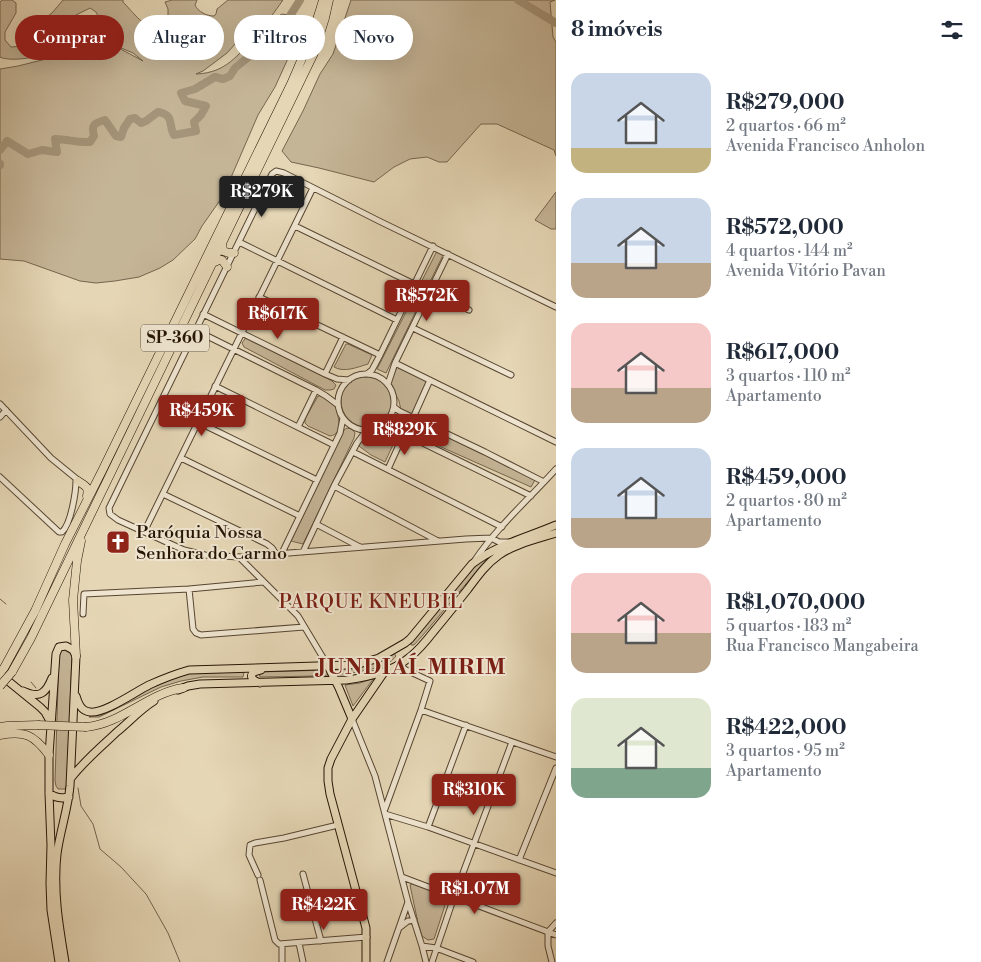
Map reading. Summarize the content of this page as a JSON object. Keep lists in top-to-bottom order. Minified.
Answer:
{"streets":{"highway":["SP-360"]},"districts":["PARQUE KNEUBIL","JUNDIAÍ-MIRIM"],"places":{"church":["Paróquia Nossa Senhora do Carmo"]},"page":{"heading":"8 imóveis","chip":["Comprar","Alugar","Filtros","Novo"],"list":[{"name":"R$279,000","note":"2 quartos · 66 m² · Avenida Francisco Anholon"},{"name":"R$572,000","note":"4 quartos · 144 m² · Avenida Vitório Pavan"},{"name":"R$617,000","note":"3 quartos · 110 m² · Apartamento"},{"name":"R$459,000","note":"2 quartos · 80 m² · Apartamento"},{"name":"R$1,070,000","note":"5 quartos · 183 m² · Rua Francisco Mangabeira"},{"name":"R$422,000","note":"3 quartos · 95 m² · Apartamento"}],"price":["R$279K","R$572K","R$617K","R$459K","R$829K","R$310K","R$1.07M","R$422K"]}}
